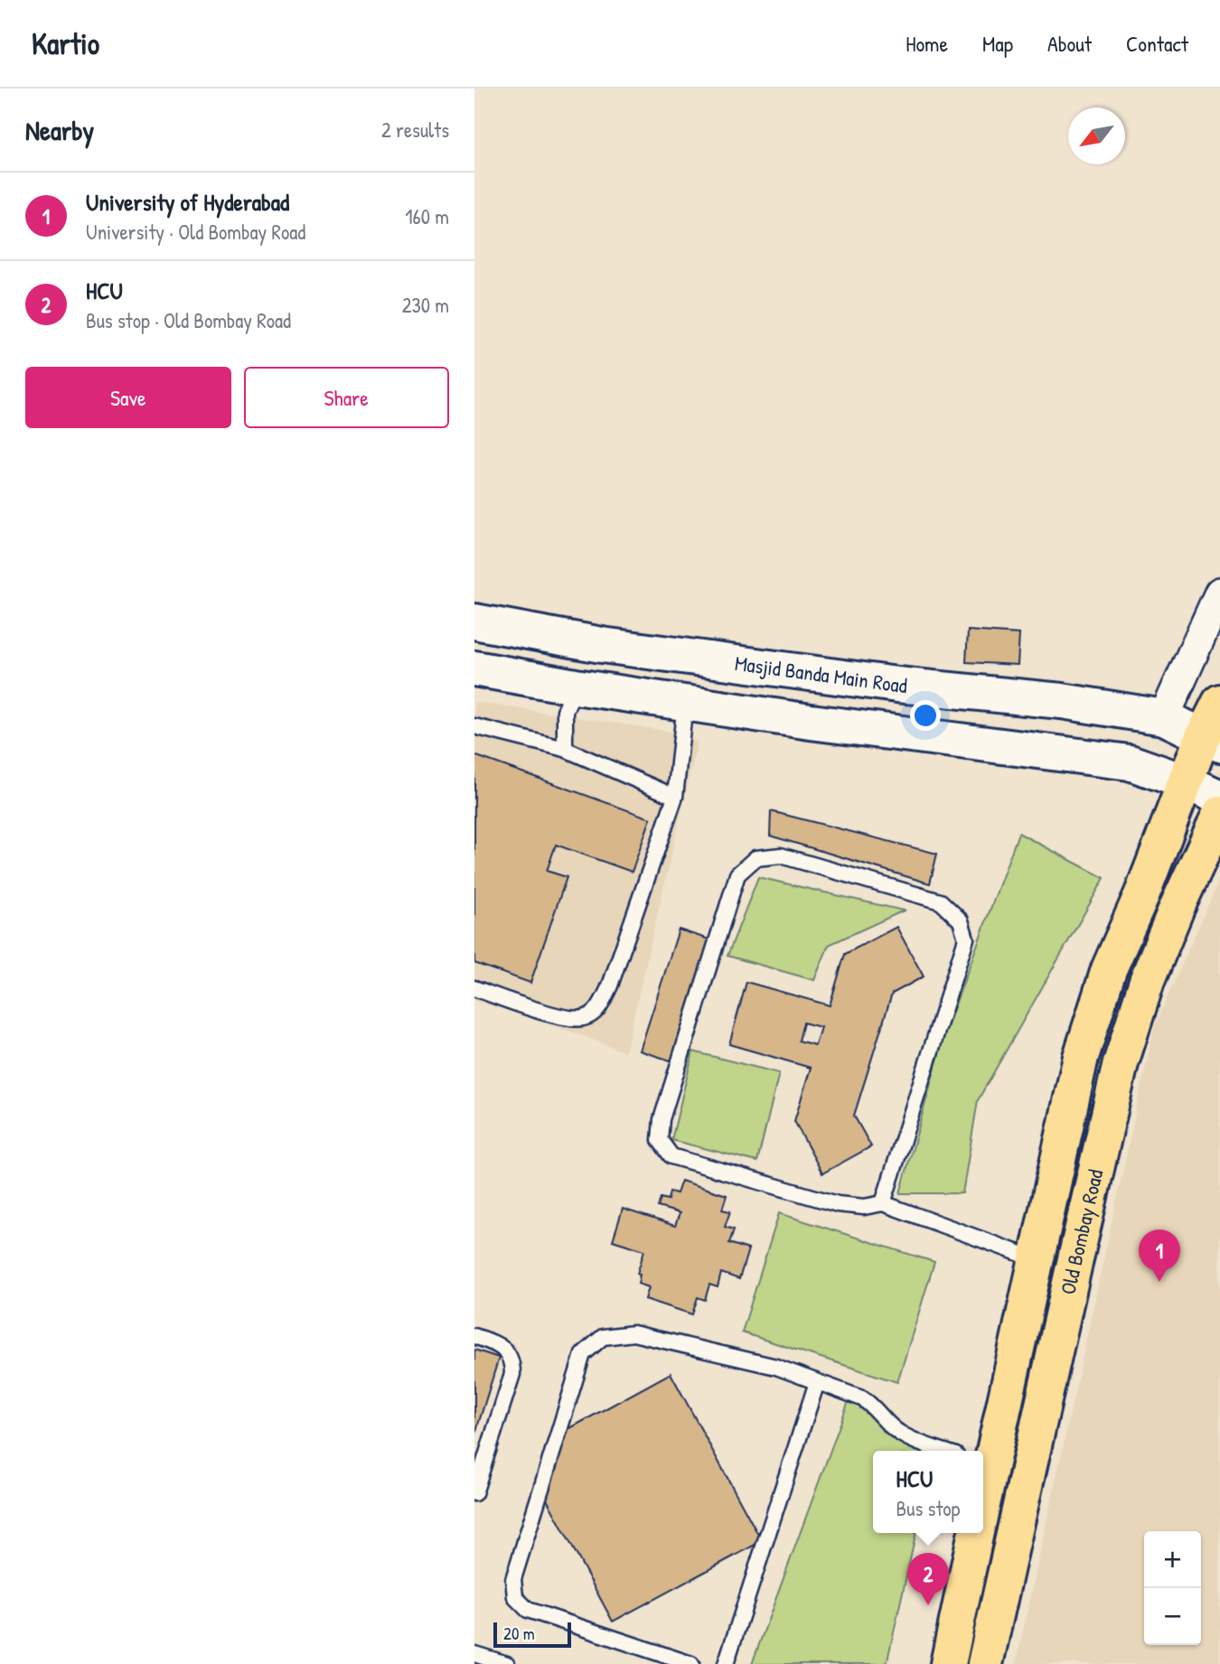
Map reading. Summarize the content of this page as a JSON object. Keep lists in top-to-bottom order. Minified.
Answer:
{"streets":{"main road":["Masjid Banda Main Road","Old Bombay Road"]},"crossings":[["Masjid Banda Main Road","Old Bombay Road"]],"scale_bar":"20 m","north":"bottom left","page":{"header":"Kartio","nav":["Home","Map","About","Contact"],"heading":["Nearby","2 results"],"list":[{"mark":"1","name":"University of Hyderabad","note":"University · Old Bombay Road","value":"160 m"},{"mark":"2","name":"HCU","note":"Bus stop · Old Bombay Road","value":"230 m"}],"buttons":["Save","Share"],"pins":["1","2"],"popup":["HCU","Bus stop"],"map_buttons":["+","−"],"scale":"20 m"}}
